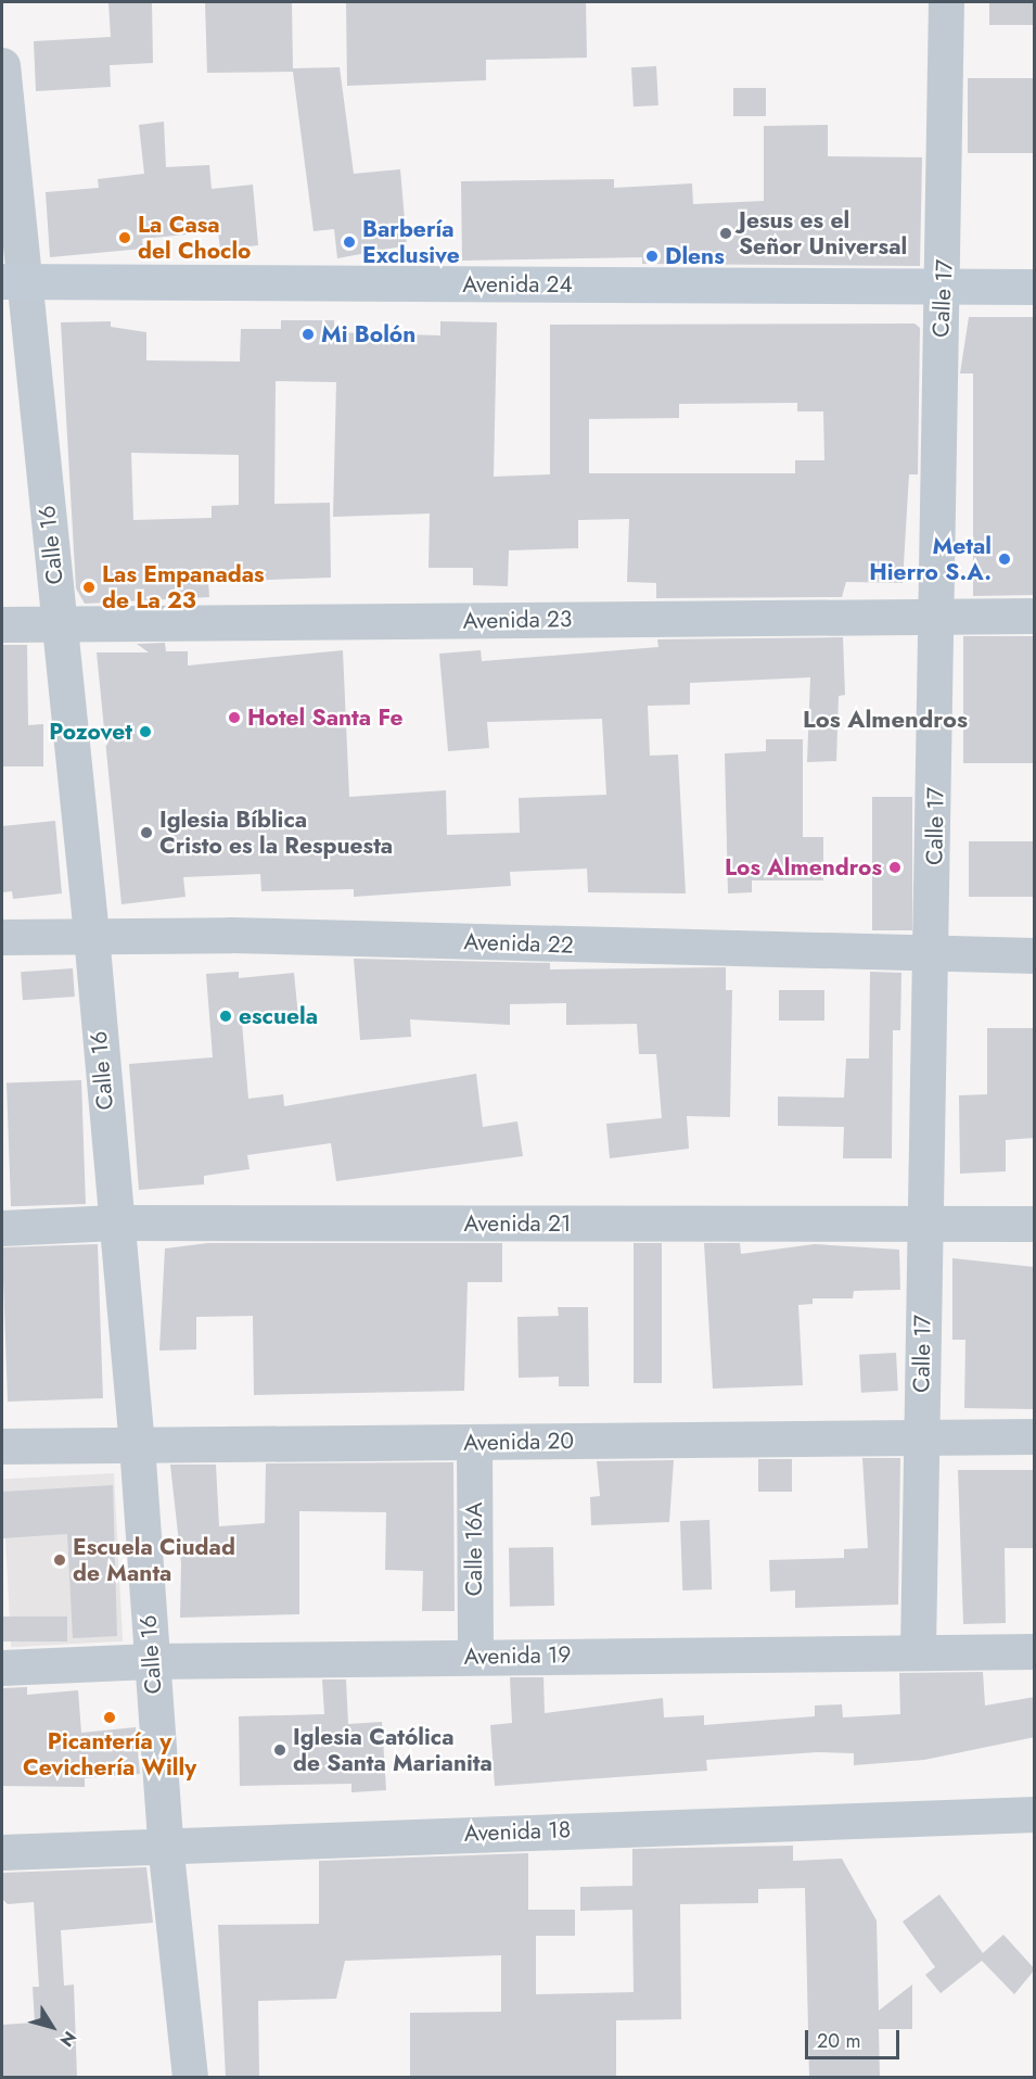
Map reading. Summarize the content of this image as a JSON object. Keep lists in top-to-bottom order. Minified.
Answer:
{"streets":{"main road":["Avenida 24"],"street":["Calle 17","Calle 16","Avenida 23","Avenida 22","Avenida 21","Avenida 20","Calle 16A","Avenida 19","Avenida 18"]},"crossings":[["Avenida 24","Calle 17"],["Avenida 24","Calle 16"],["Calle 17","Avenida 23"],["Calle 17","Avenida 22"],["Calle 17","Avenida 21"],["Calle 17","Avenida 20"],["Calle 17","Avenida 19"],["Calle 16","Avenida 23"],["Calle 16","Avenida 22"],["Calle 16","Avenida 21"],["Calle 16","Avenida 20"],["Calle 16","Avenida 19"],["Calle 16","Avenida 18"],["Avenida 20","Calle 16A"],["Calle 16A","Avenida 19"]],"districts":["Los Almendros"],"places":["Jesus es el Señor Universal","La Casa del Choclo","Barbería Exclusive","Dlens","Mi Bolón","Metal Hierro S.A.","Las Empanadas de La 23","Hotel Santa Fe","Pozovet","Iglesia Bíblica Cristo es la Respuesta","Los Almendros","escuela","Escuela Ciudad de Manta","Picantería y Cevichería Willy","Iglesia Católica de Santa Marianita"],"scale_bar":"20 m","north":"bottom right"}
